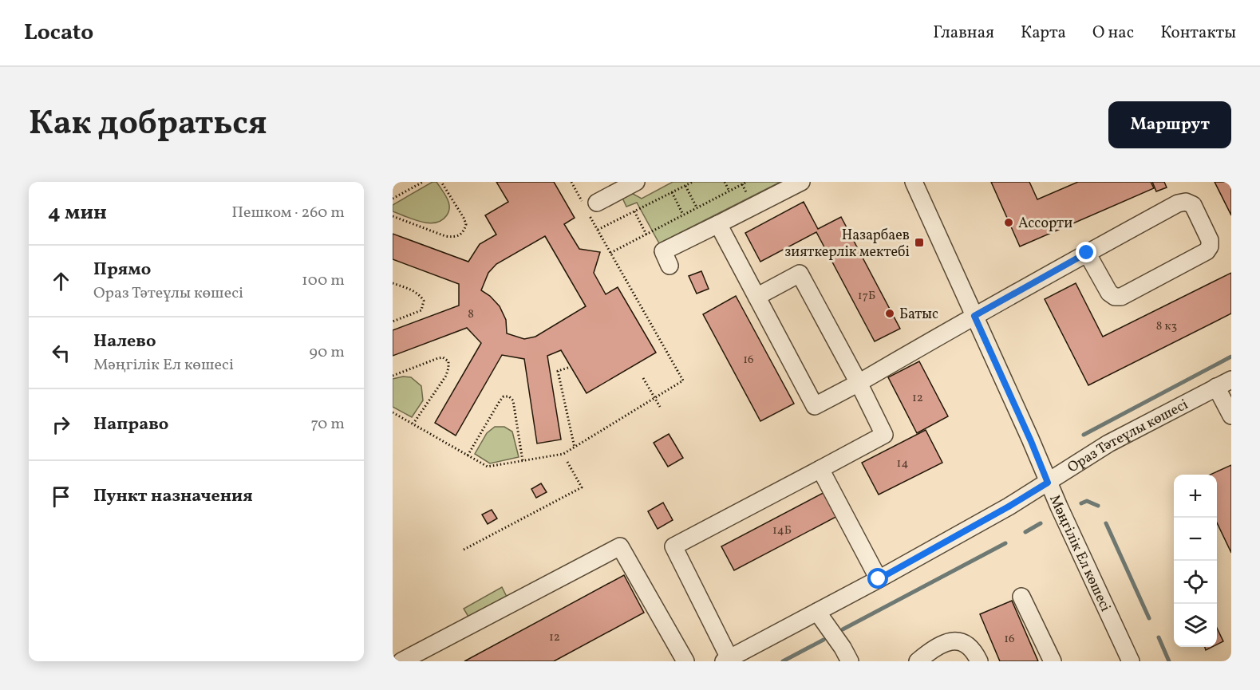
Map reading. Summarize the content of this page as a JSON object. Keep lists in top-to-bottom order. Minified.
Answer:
{"streets":{"street":["Ораз Тәтеұлы көшесі","Мәңгілік Ел көшесі"]},"crossings":[["Ораз Тәтеұлы көшесі","Мәңгілік Ел көшесі"]],"places":{"other":["Ассорти","Батыс"],"transit":["Назарбаев зияткерлік мектебі"]},"house_numbers":["17Б","8","8 к3","16","12","14","14Б","12","16"],"page":{"header":"Locato","nav":["Главная","Карта","О нас","Контакты"],"title":"Как добраться","buttons":"Маршрут","heading":["4 мин","Пешком · 260 m"],"list":[["Прямо","Ораз Тәтеұлы көшесі","100 m"],["Налево","Мәңгілік Ел көшесі","90 m"],["Направо","70 m"],"Пункт назначения"],"map_buttons":["+","−"]}}
